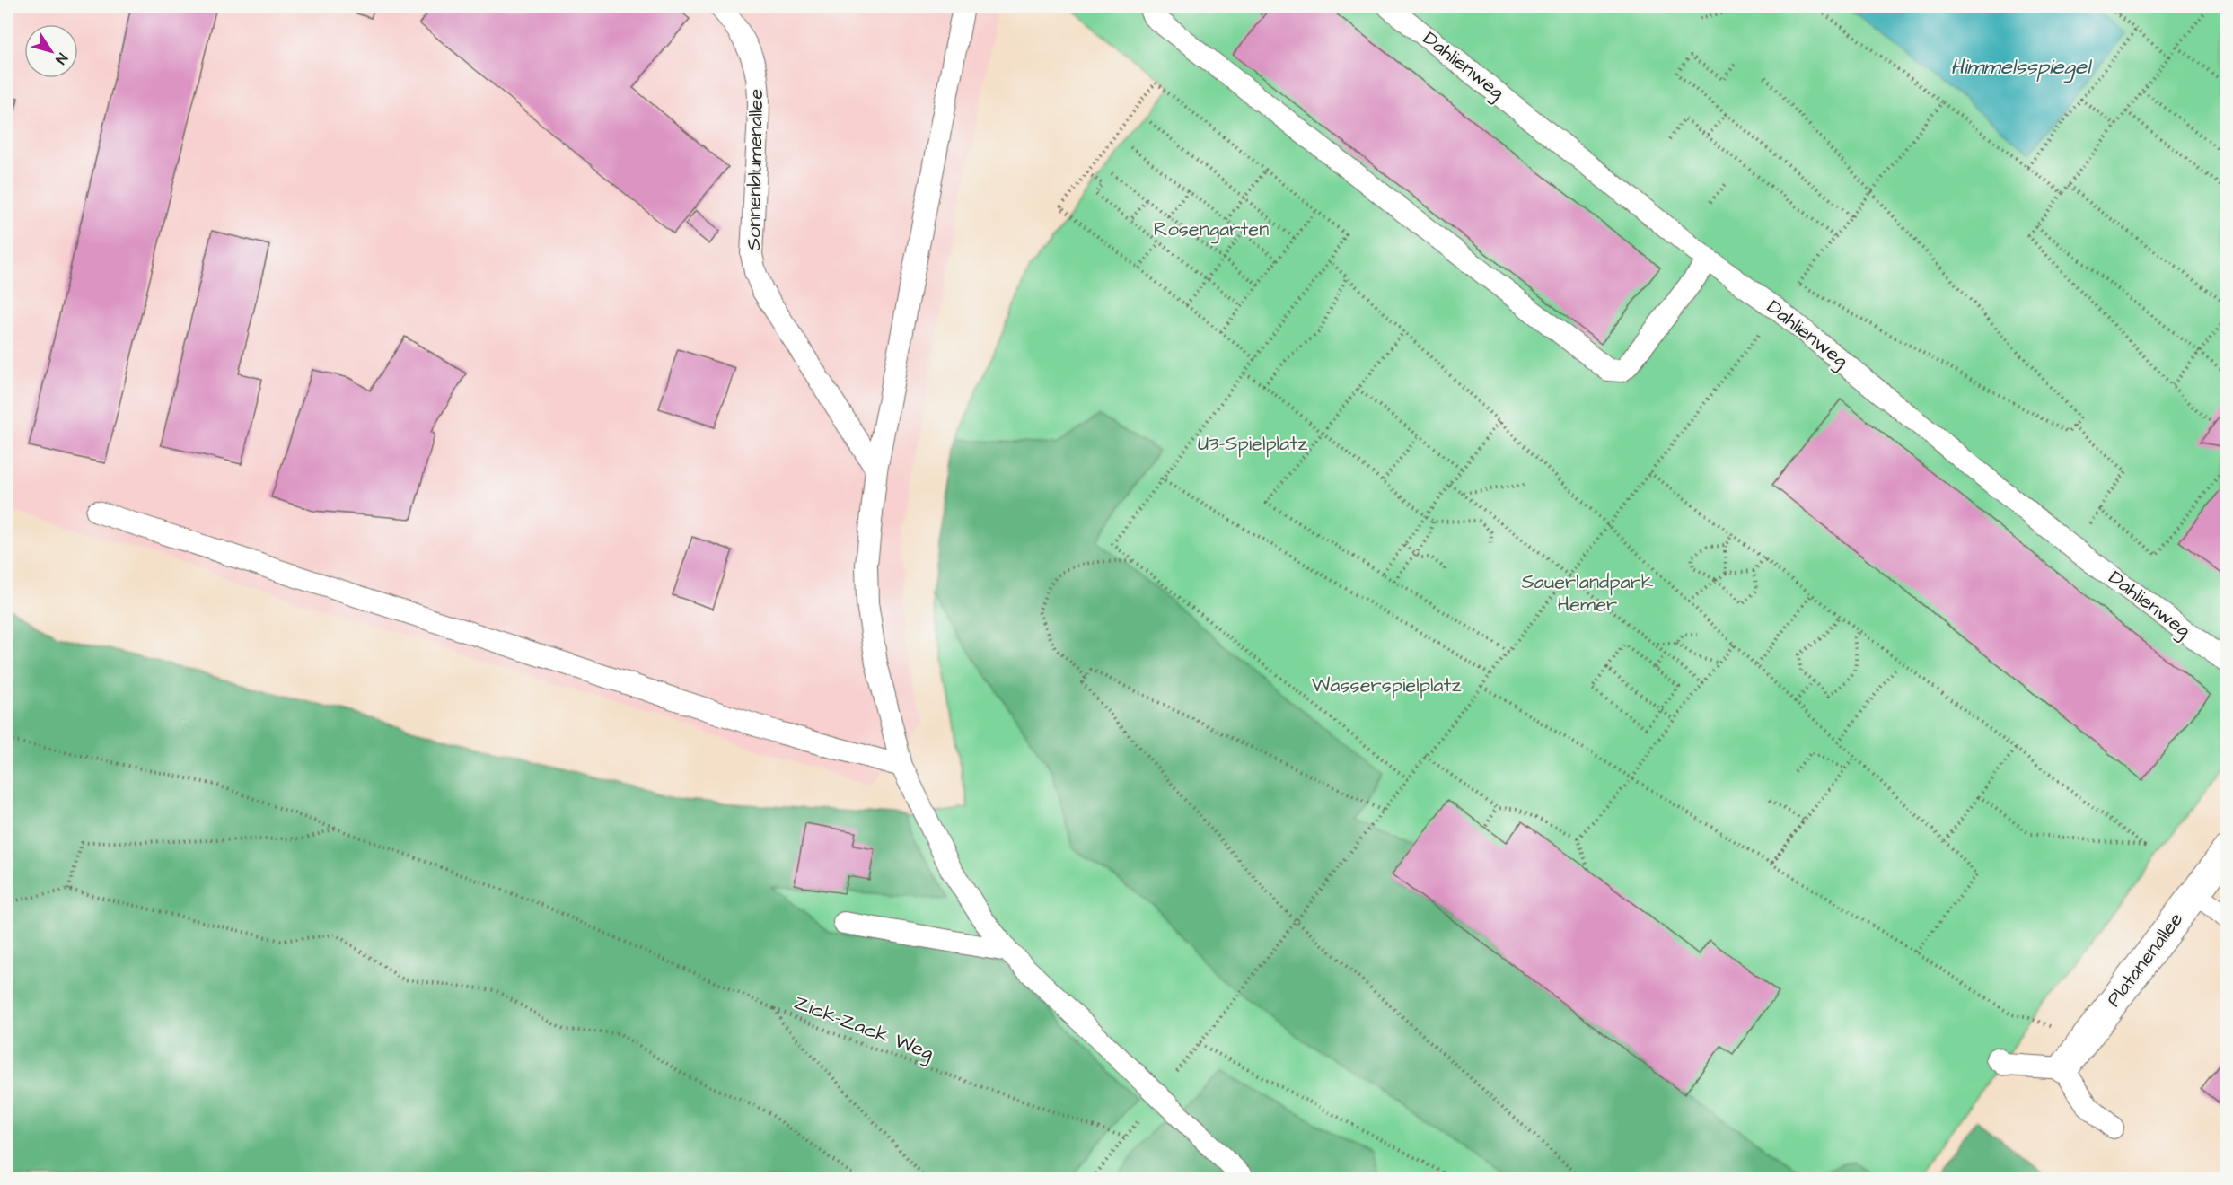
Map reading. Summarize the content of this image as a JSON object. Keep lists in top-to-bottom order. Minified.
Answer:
{"streets":{"street":["Platanenallee"],"lane":["Dahlienweg","Sonnenblumenallee"],"path":["Zick-Zack Weg"]},"water":["Himmelsspiegel"],"parks":["Rosengarten","U3-Spielplatz","Sauerlandpark Hemer","Wasserspielplatz"],"north":"bottom right"}
